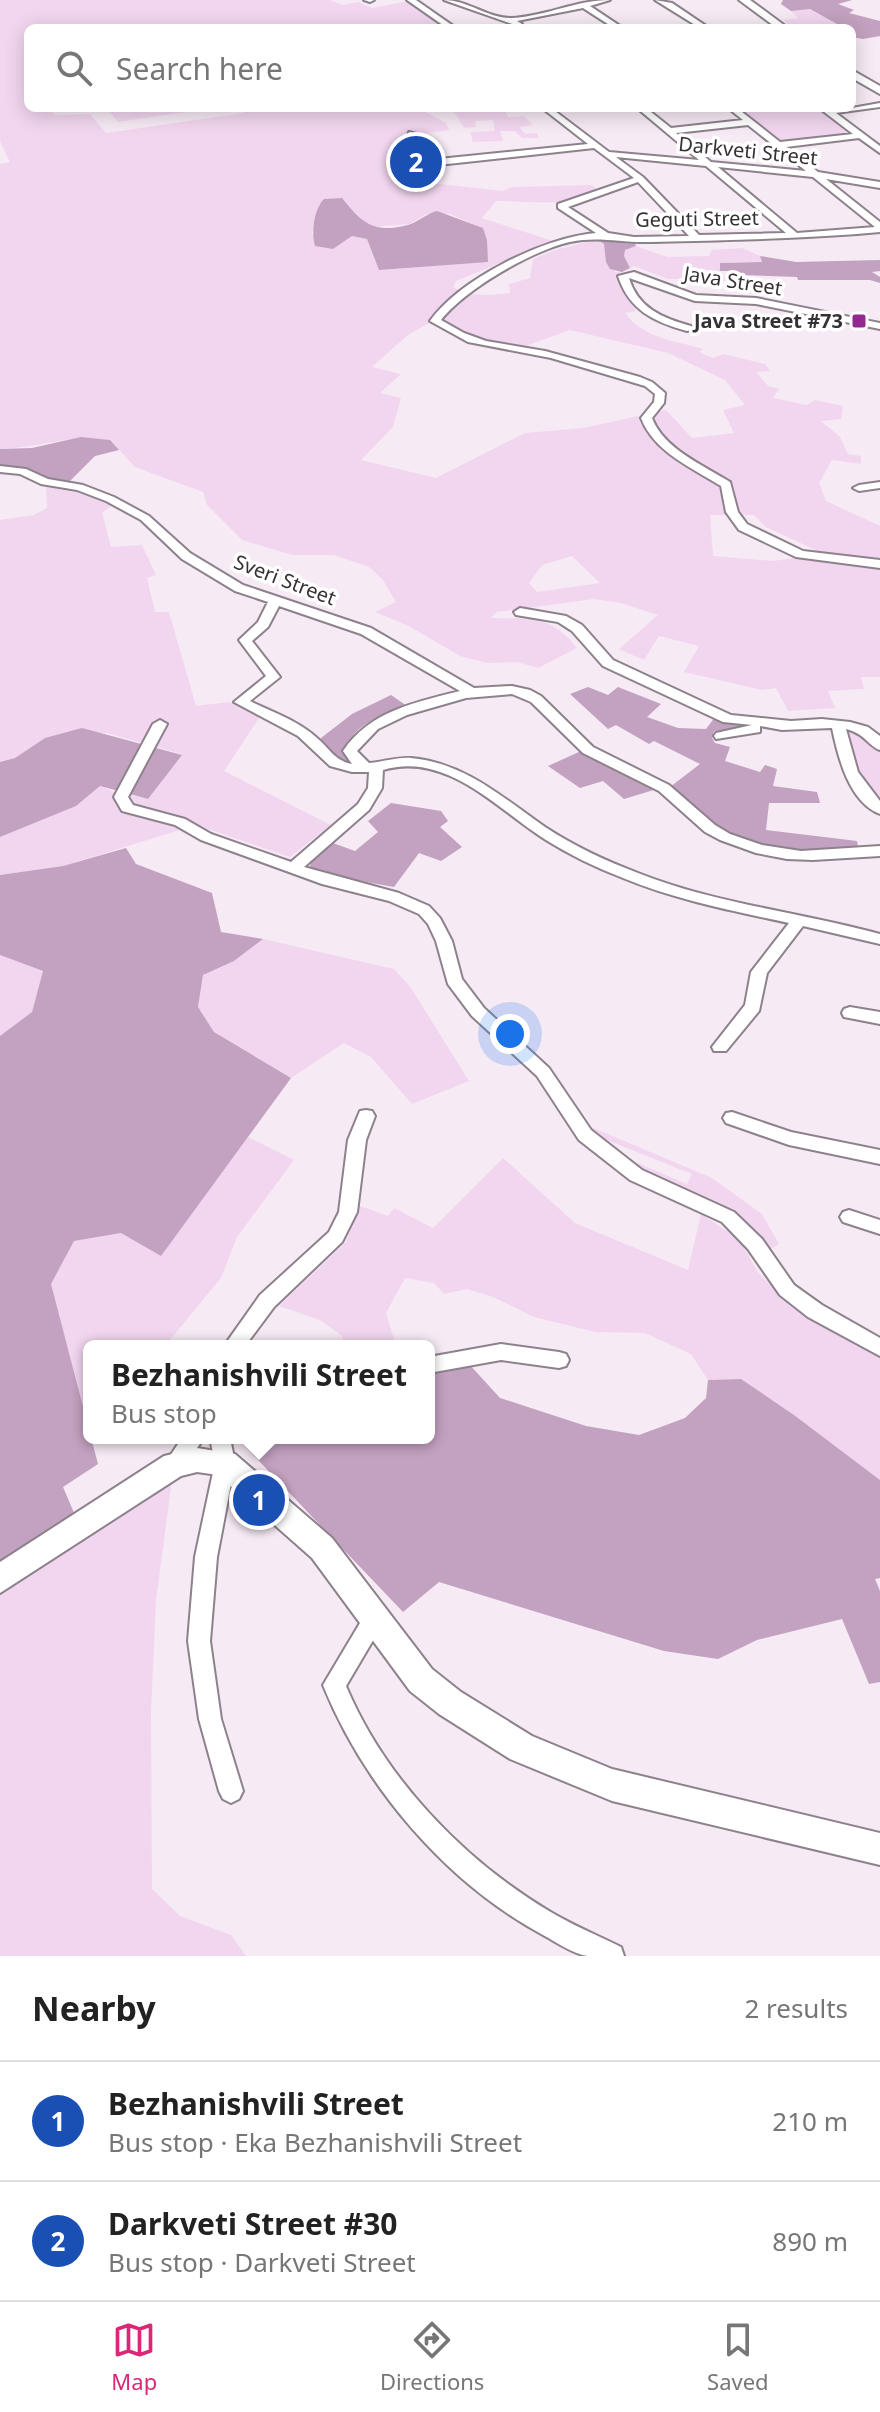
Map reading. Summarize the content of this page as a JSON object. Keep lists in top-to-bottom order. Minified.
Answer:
{"streets":{"street":["Darkveti Street","Geguti Street","Java Street","Sveri Street"]},"places":{"transit":["Java Street #73"]},"page":{"search":"Search here","pins":["2","1"],"popup":["Bezhanishvili Street","Bus stop"],"heading":["Nearby","2 results"],"list":[{"mark":"1","name":"Bezhanishvili Street","note":"Bus stop · Eka Bezhanishvili Street","value":"210 m"},{"mark":"2","name":"Darkveti Street #30","note":"Bus stop · Darkveti Street","value":"890 m"}],"nav":["Map","Directions","Saved"]}}
